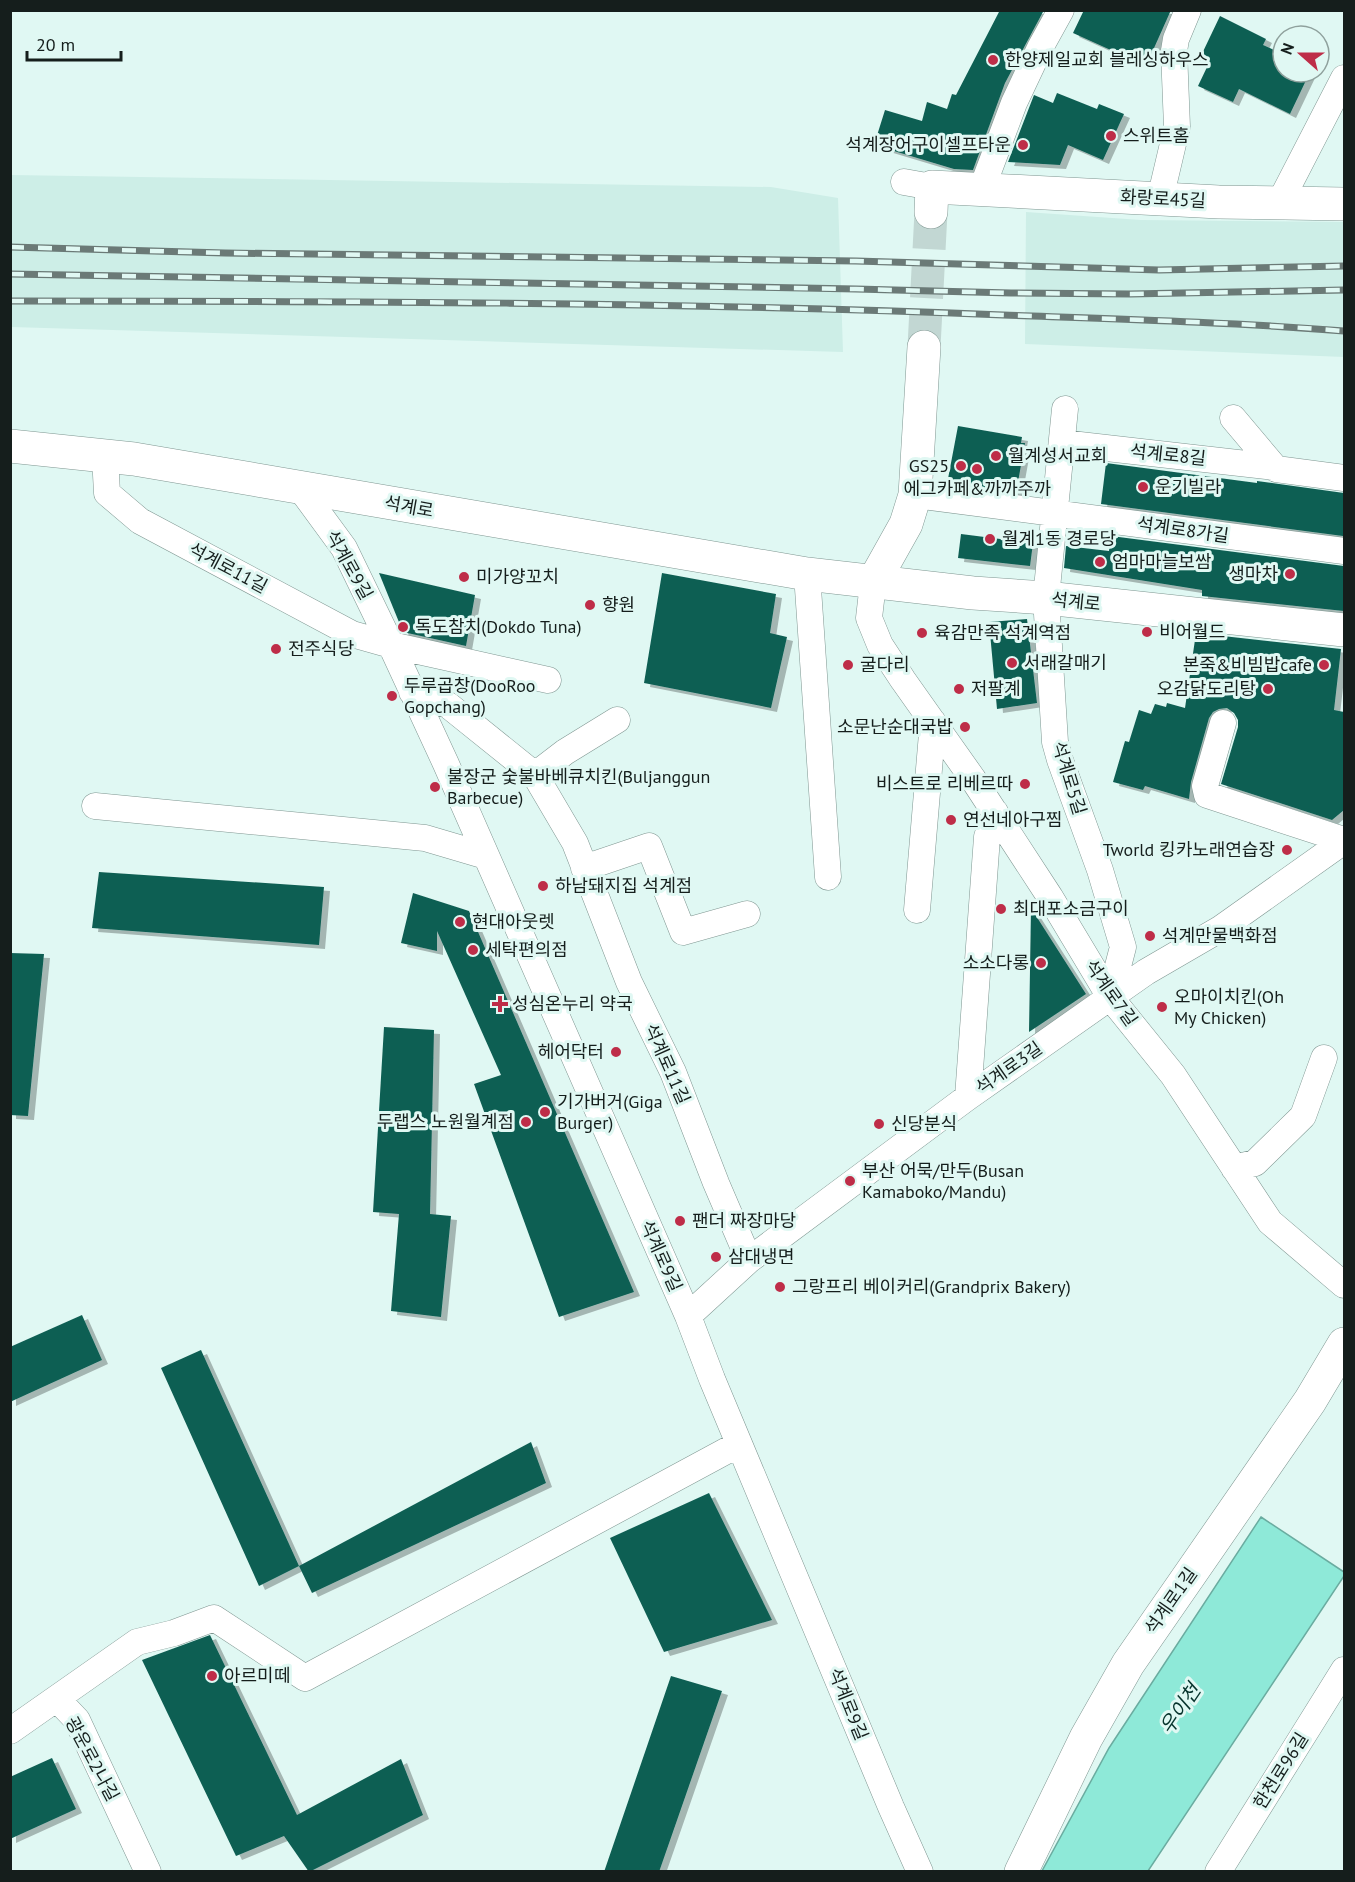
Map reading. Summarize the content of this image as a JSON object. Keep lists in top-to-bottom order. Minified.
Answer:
{"streets":{"street":["화랑로45길","석계로8길","석계로","석계로8가길","석계로9길","석계로11길","석계로5길","석계로7길","석계로3길","석계로1길","광운로2나길","한천로96길"]},"crossings":[["석계로8길","석계로5길"],["석계로","석계로9길"],["석계로","석계로11길"],["석계로","석계로5길"],["석계로","석계로7길"],["석계로8가길","석계로5길"],["석계로9길","석계로11길"],["석계로9길","석계로3길"],["석계로11길","석계로3길"],["석계로5길","석계로7길"],["석계로5길","석계로3길"],["석계로7길","석계로3길"]],"water":["우이천"],"places":{"other":["한양제일교회 블레싱하우스","스위트홈","석계장어구이셀프타운","월계성서교회","GS25","에그카페&까까주까","운기빌라","월계1동 경로당","엄마마늘보쌈","생마차","미가양꼬치","향원","독도참치(Dokdo Tuna)","비어월드","육감만족 석계역점","전주식당","서래갈매기","굴다리","본죽&비빔밥cafe","저팔계","오감닭도리탕","두루곱창(DooRoo Gopchang)","소문난순대국밥","비스트로 리베르따","불장군 숯불바베큐치킨(Buljanggun Barbecue)","연선네아구찜","Tworld 킹카노래연습장","하남돼지집 석계점","최대포소금구이","현대아웃렛","석계만물백화점","세탁편의점","소소다롱","오마이치킨(Oh My Chicken)","헤어닥터","기가버거(Giga Burger)","두랩스 노원월계점","신당분식","부산 어묵/만두(Busan Kamaboko/Mandu)","팬더 짜장마당","삼대냉면","그랑프리 베이커리(Grandprix Bakery)","아르미떼"],"health":["성심온누리 약국"]},"scale_bar":"20 m","north":"left"}
